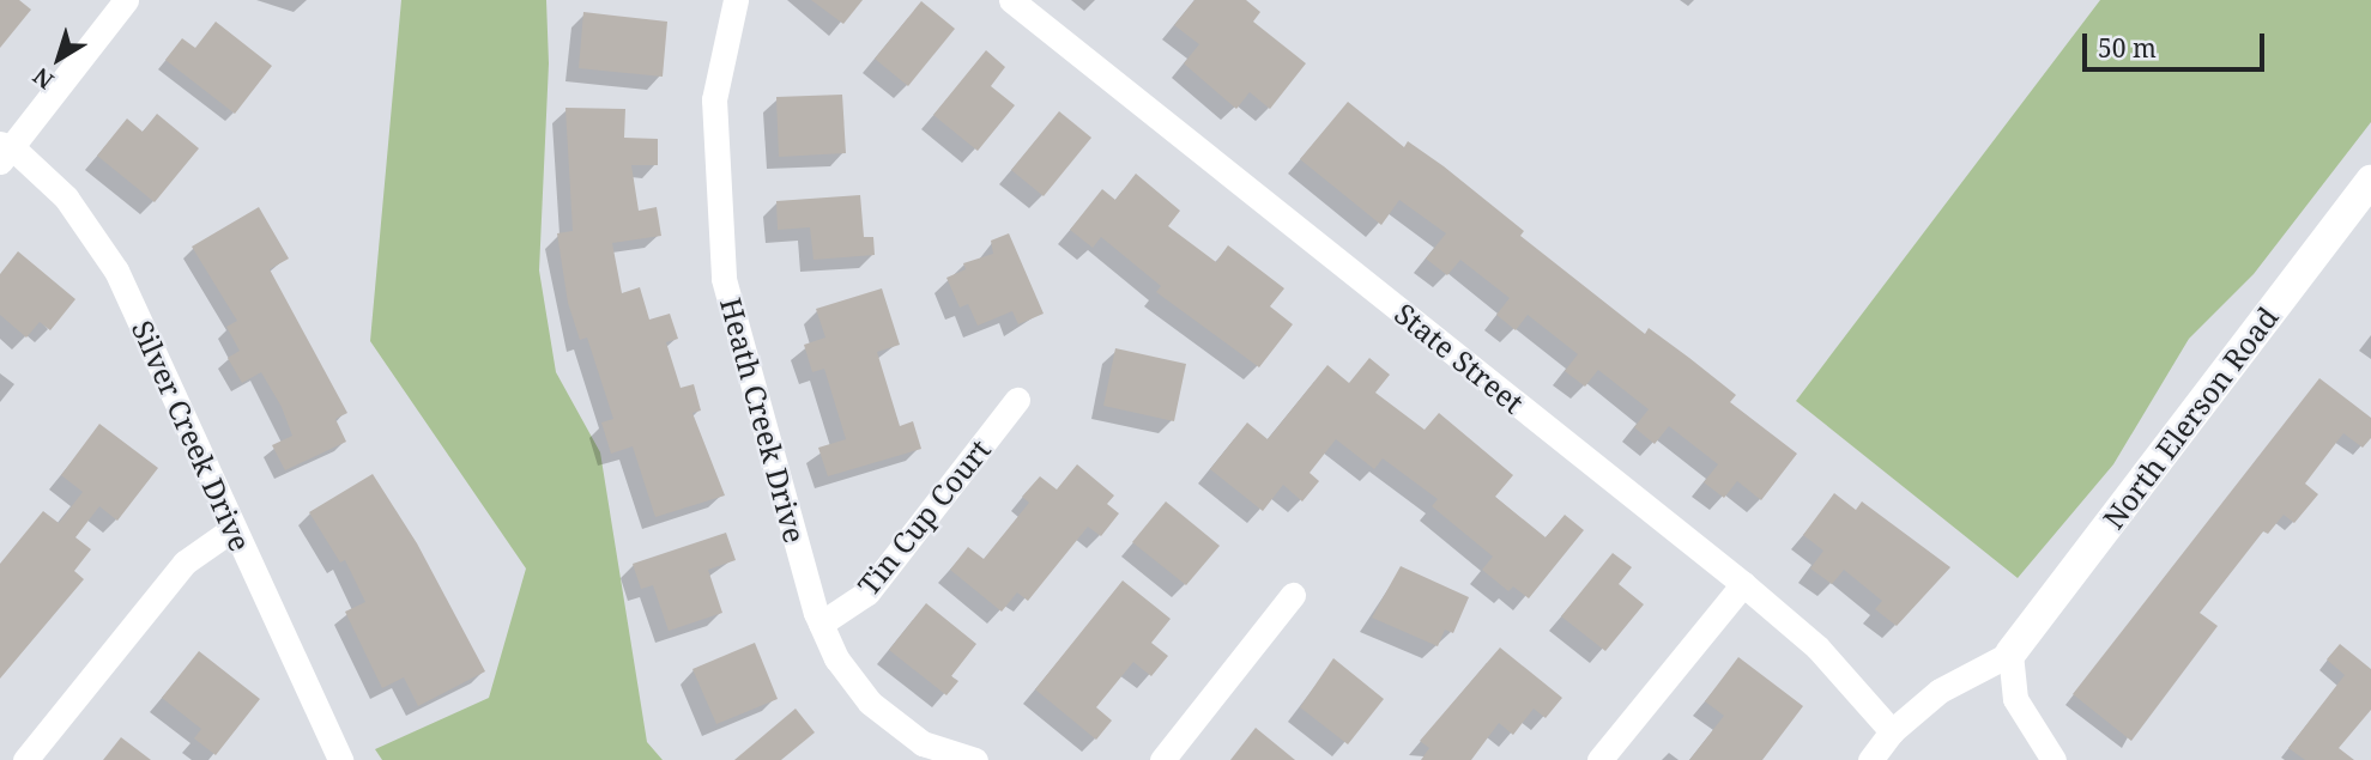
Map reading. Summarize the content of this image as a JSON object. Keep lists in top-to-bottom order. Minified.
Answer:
{"streets":{"street":["State Street","North Elerson Road","Heath Creek Drive","Silver Creek Drive","Tin Cup Court"]},"crossings":[["Heath Creek Drive","Tin Cup Court"]],"scale_bar":"50 m","north":"bottom left"}
